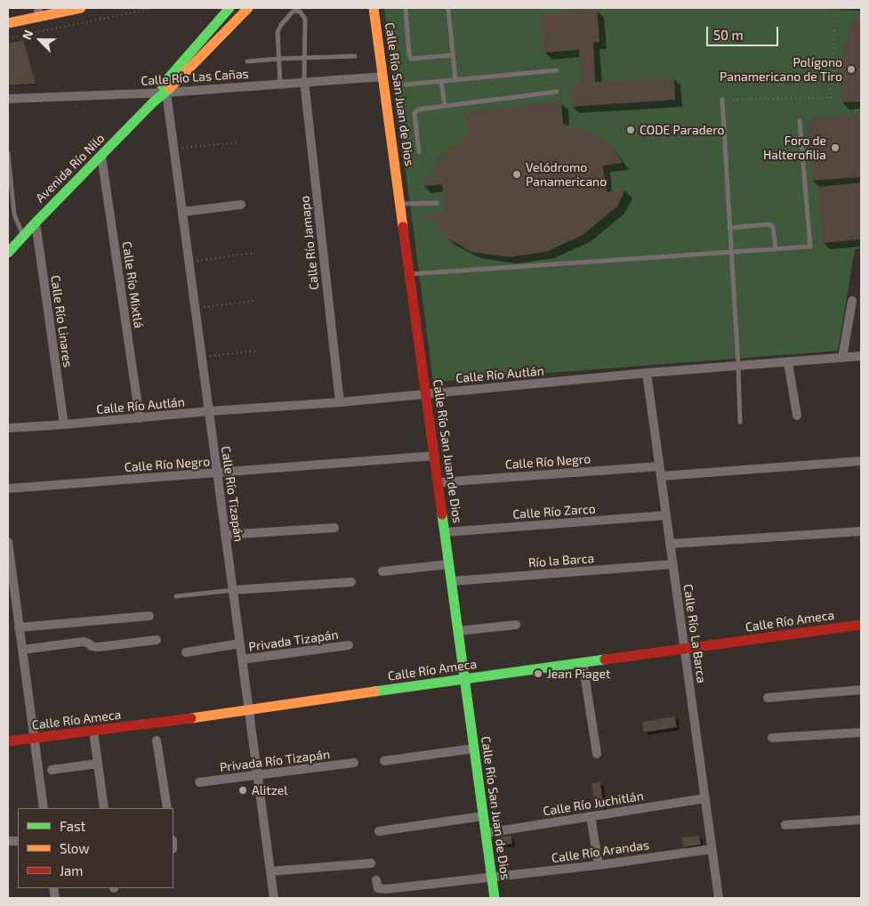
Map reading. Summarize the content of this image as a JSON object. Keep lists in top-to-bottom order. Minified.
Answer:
{"streets":{"street":["Calle Río Las Cañas","Calle Río San Juan de Dios","Avenida Río Nilo","Calle Río Jamapo","Calle Río Mixtlá","Calle Río Linares","Calle Río Autlán","Calle Río Negro","Calle Río Tizapán","Calle Río Zarco","Río la Barca","Calle Río Ameca","Calle Río La Barca","Privada Tizapán","Privada Río Tizapán","Calle Río Juchitlán","Calle Río Arandas"]},"crossings":[["Calle Río Las Cañas","Calle Río San Juan de Dios"],["Calle Río Las Cañas","Avenida Río Nilo"],["Calle Río Las Cañas","Calle Río Jamapo"],["Calle Río Las Cañas","Calle Río Tizapán"],["Calle Río San Juan de Dios","Calle Río Autlán"],["Calle Río San Juan de Dios","Calle Río Negro"],["Calle Río San Juan de Dios","Calle Río Zarco"],["Calle Río San Juan de Dios","Río la Barca"],["Calle Río San Juan de Dios","Calle Río Ameca"],["Calle Río San Juan de Dios","Calle Río Juchitlán"],["Calle Río San Juan de Dios","Calle Río Arandas"],["Avenida Río Nilo","Calle Río Mixtlá"],["Avenida Río Nilo","Calle Río Linares"],["Avenida Río Nilo","Calle Río Tizapán"],["Calle Río Jamapo","Calle Río Autlán"],["Calle Río Mixtlá","Calle Río Autlán"],["Calle Río Linares","Calle Río Autlán"],["Calle Río Autlán","Calle Río Tizapán"],["Calle Río Autlán","Calle Río La Barca"],["Calle Río Negro","Calle Río Tizapán"],["Calle Río Negro","Calle Río La Barca"],["Calle Río Tizapán","Calle Río Ameca"],["Calle Río Tizapán","Privada Tizapán"],["Calle Río Tizapán","Privada Río Tizapán"],["Calle Río Zarco","Calle Río La Barca"],["Río la Barca","Calle Río La Barca"],["Calle Río Ameca","Calle Río La Barca"],["Calle Río La Barca","Calle Río Juchitlán"],["Calle Río La Barca","Calle Río Arandas"]],"places":["Polígono Panamericano de Tiro","CODE Paradero","Foro de Halterofilia","Velódromo Panamericano","Jean Piaget","Alitzel"],"legend":["Fast","Slow","Jam"],"scale_bar":"50 m","north":"top left"}
